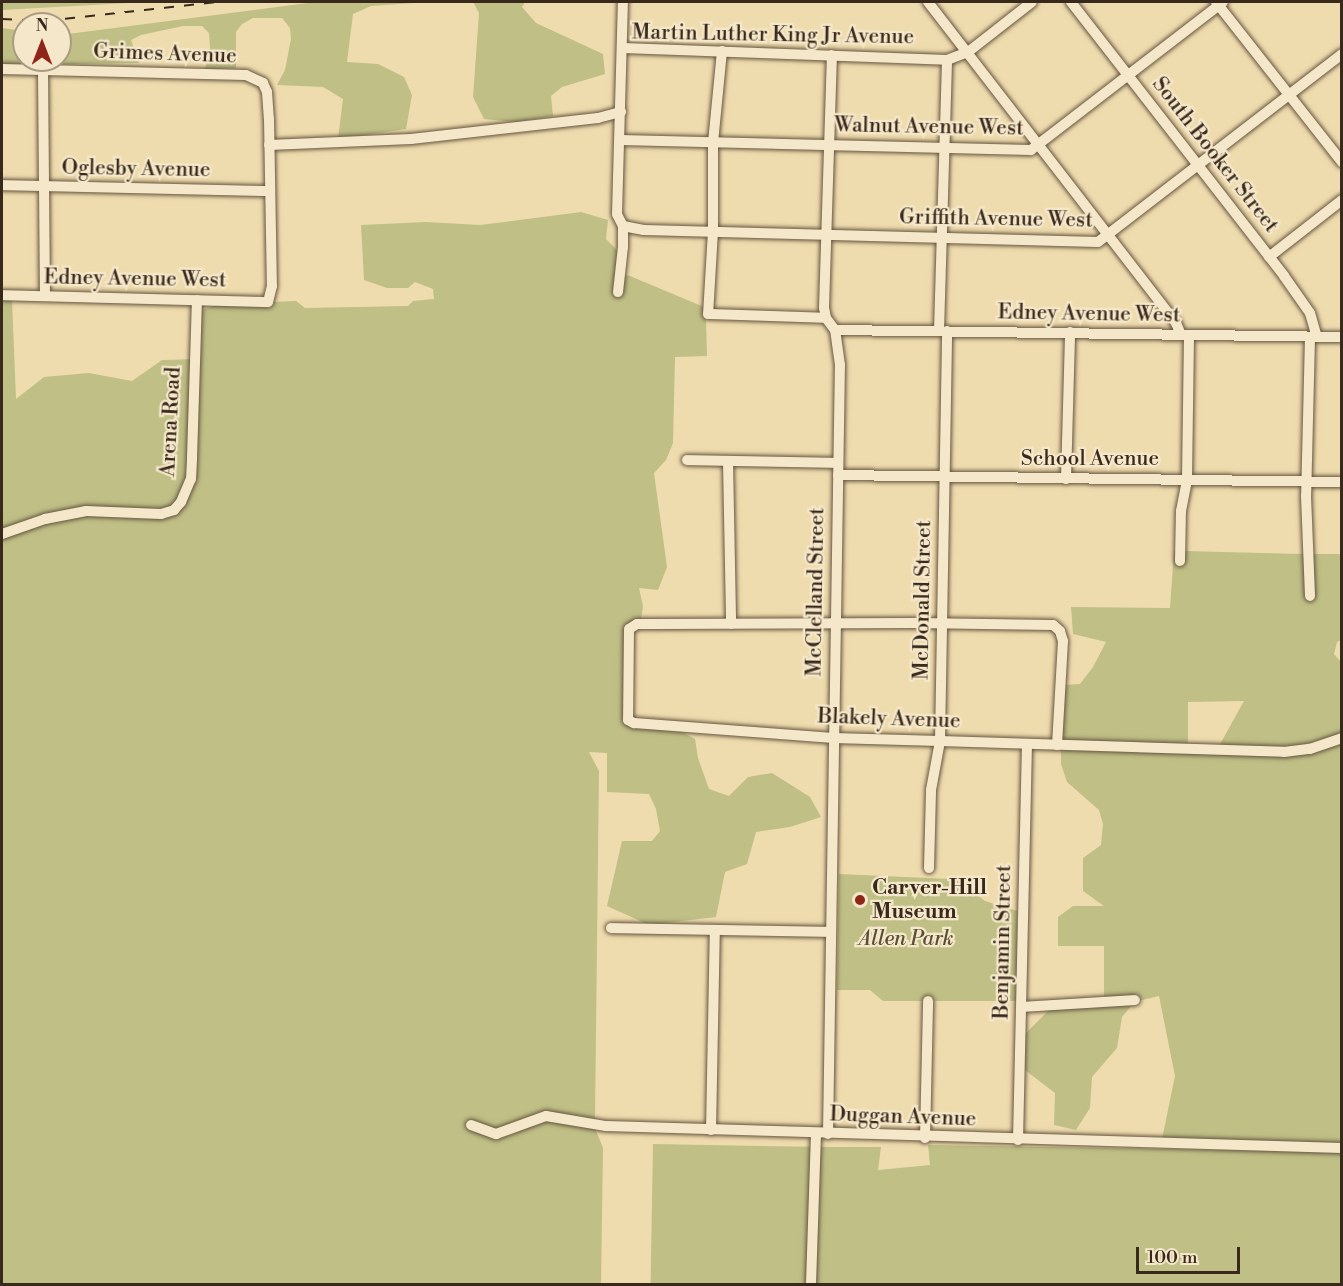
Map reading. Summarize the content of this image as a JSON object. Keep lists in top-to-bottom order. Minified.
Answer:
{"streets":{"street":["Martin Luther King Jr Avenue","Grimes Avenue","Walnut Avenue West","South Booker Street","Oglesby Avenue","Griffith Avenue West","Edney Avenue West","Arena Road","School Avenue","McClelland Street","McDonald Street","Blakely Avenue","Benjamin Street","Duggan Avenue"]},"crossings":[["Martin Luther King Jr Avenue","Walnut Avenue West"],["Martin Luther King Jr Avenue","Griffith Avenue West"],["Martin Luther King Jr Avenue","McDonald Street"],["Grimes Avenue","Oglesby Avenue"],["Grimes Avenue","Edney Avenue West"],["Walnut Avenue West","South Booker Street"],["Walnut Avenue West","McDonald Street"],["South Booker Street","Griffith Avenue West"],["South Booker Street","Edney Avenue West"],["Griffith Avenue West","McDonald Street"],["Edney Avenue West","Arena Road"],["Edney Avenue West","McClelland Street"],["Edney Avenue West","McDonald Street"],["School Avenue","McClelland Street"],["School Avenue","McDonald Street"],["McClelland Street","Blakely Avenue"],["McClelland Street","Duggan Avenue"],["McDonald Street","Blakely Avenue"],["Blakely Avenue","Benjamin Street"],["Benjamin Street","Duggan Avenue"]],"parks":["Allen Park"],"places":["Carver-Hill Museum"],"scale_bar":"100 m","north":"top"}
